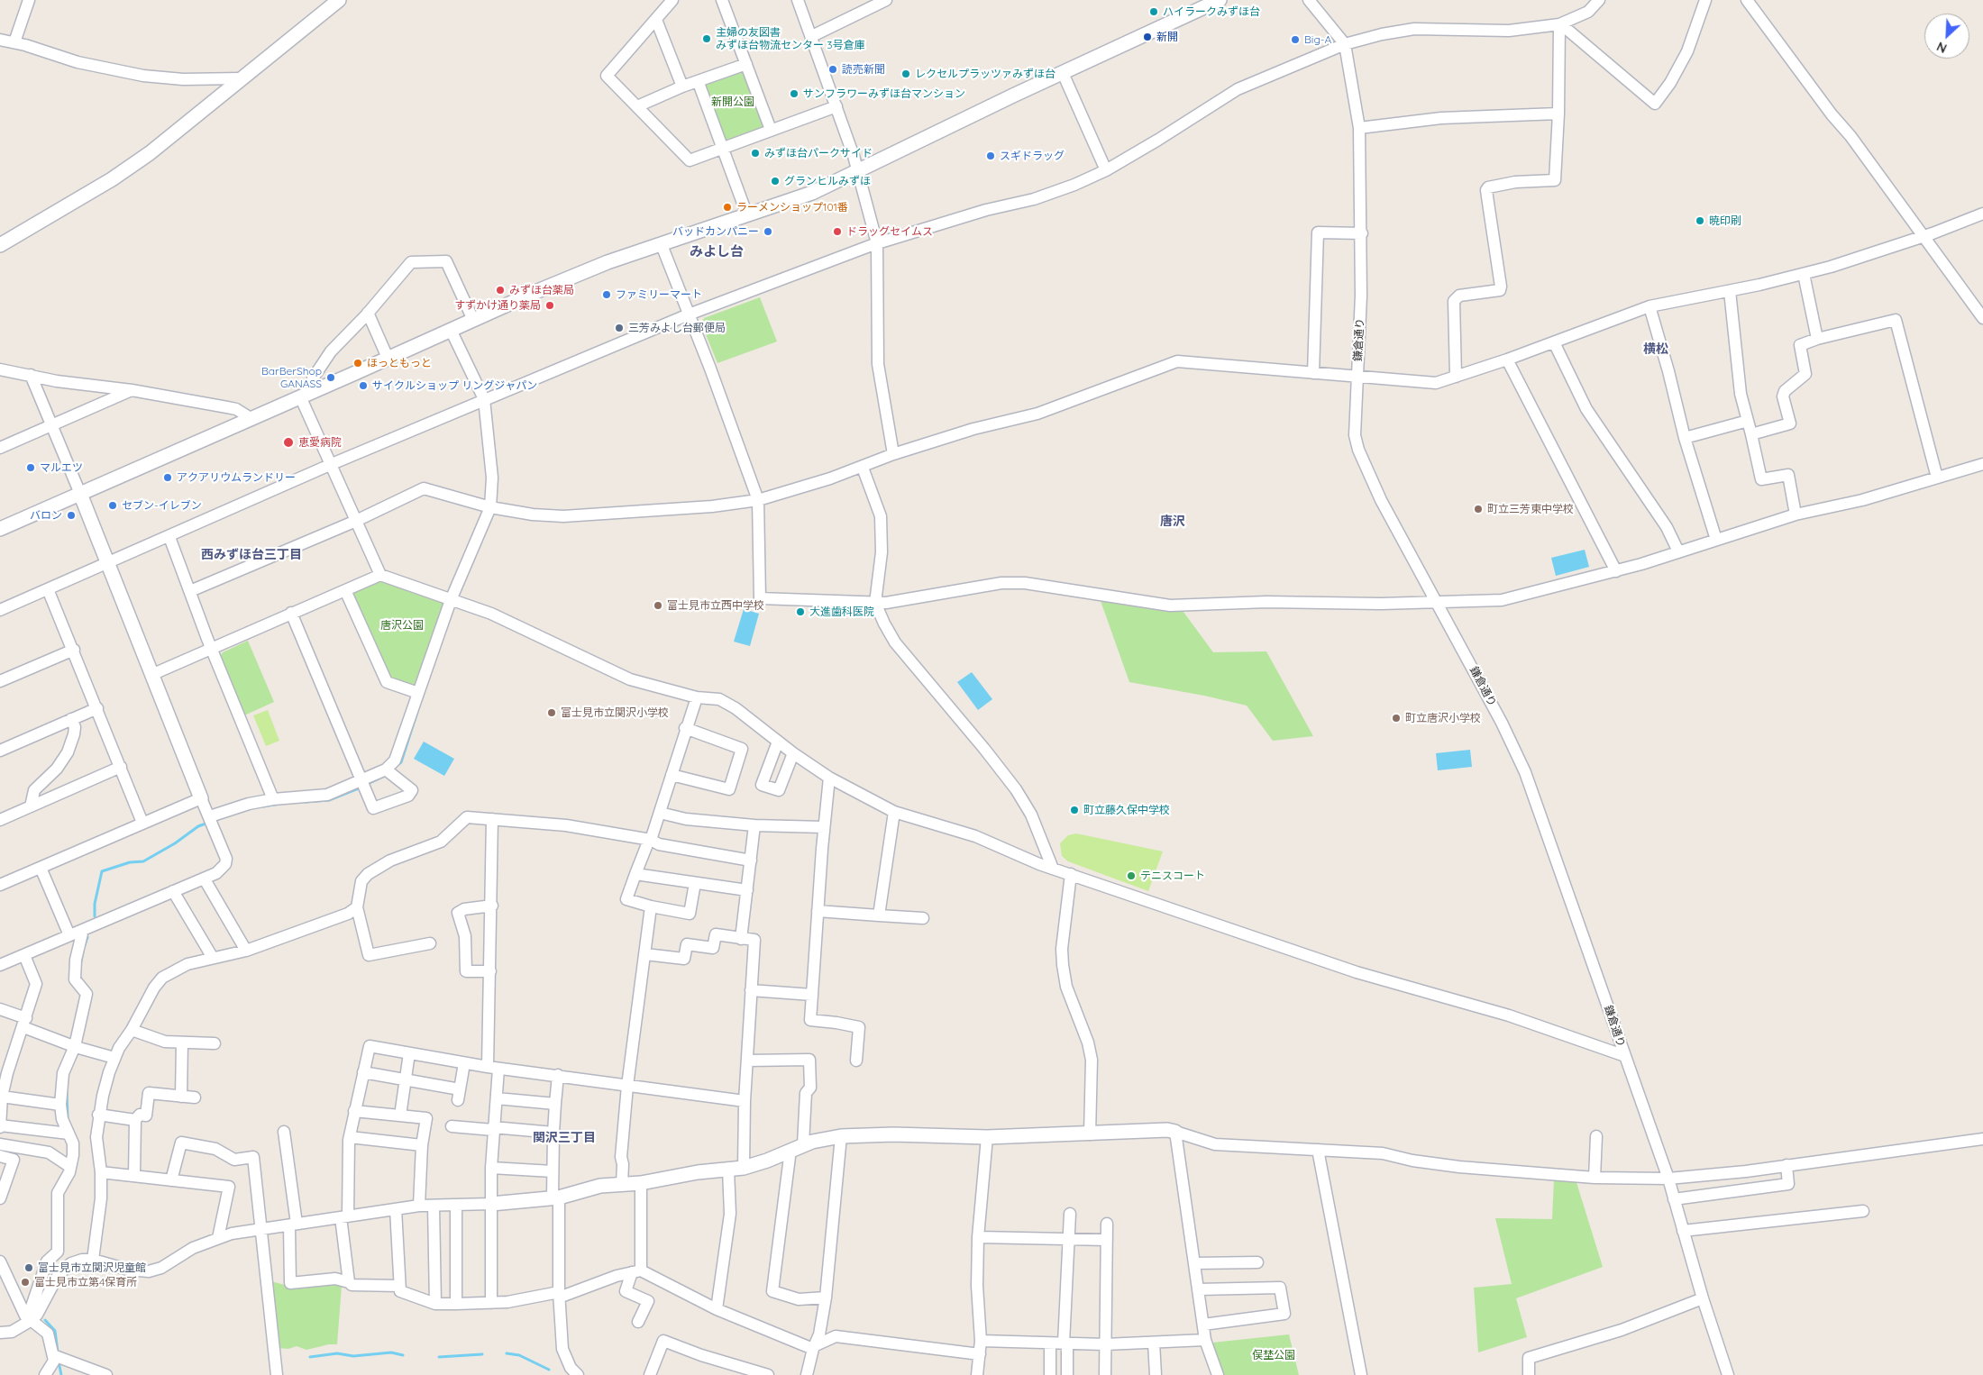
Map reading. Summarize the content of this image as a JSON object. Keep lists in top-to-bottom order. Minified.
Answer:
{"streets":{"street":["鎌倉通り"]},"districts":["みよし台","横松","唐沢","西みずほ台三丁目","関沢三丁目"],"parks":["新開公園","唐沢公園","俣埜公園"],"places":["ハイラークみずほ台","新開","主婦の友図書 みずほ台物流センター 3号倉庫","Big-A","読売新聞","レクセルプラッツァみずほ台","サンフラワーみずほ台マンション","みずほ台パークサイド","スギドラッグ","グランヒルみずほ","ラーメンショップ101番","暁印刷","バッドカンパニー","ドラッグセイムス","みずほ台薬局","ファミリーマート","すずかけ通り薬局","三芳みよし台郵便局","ほっともっと","BarBerShop GANASS","サイクルショップ リングジャパン","恵愛病院","マルエツ","アクアリウムランドリー","セブン-イレブン","町立三芳東中学校","バロン","富士見市立西中学校","大進歯科医院","富士見市立関沢小学校","町立唐沢小学校","町立藤久保中学校","テニスコート","富士見市立関沢児童館","富士見市立第4保育所"],"north":"bottom left"}
